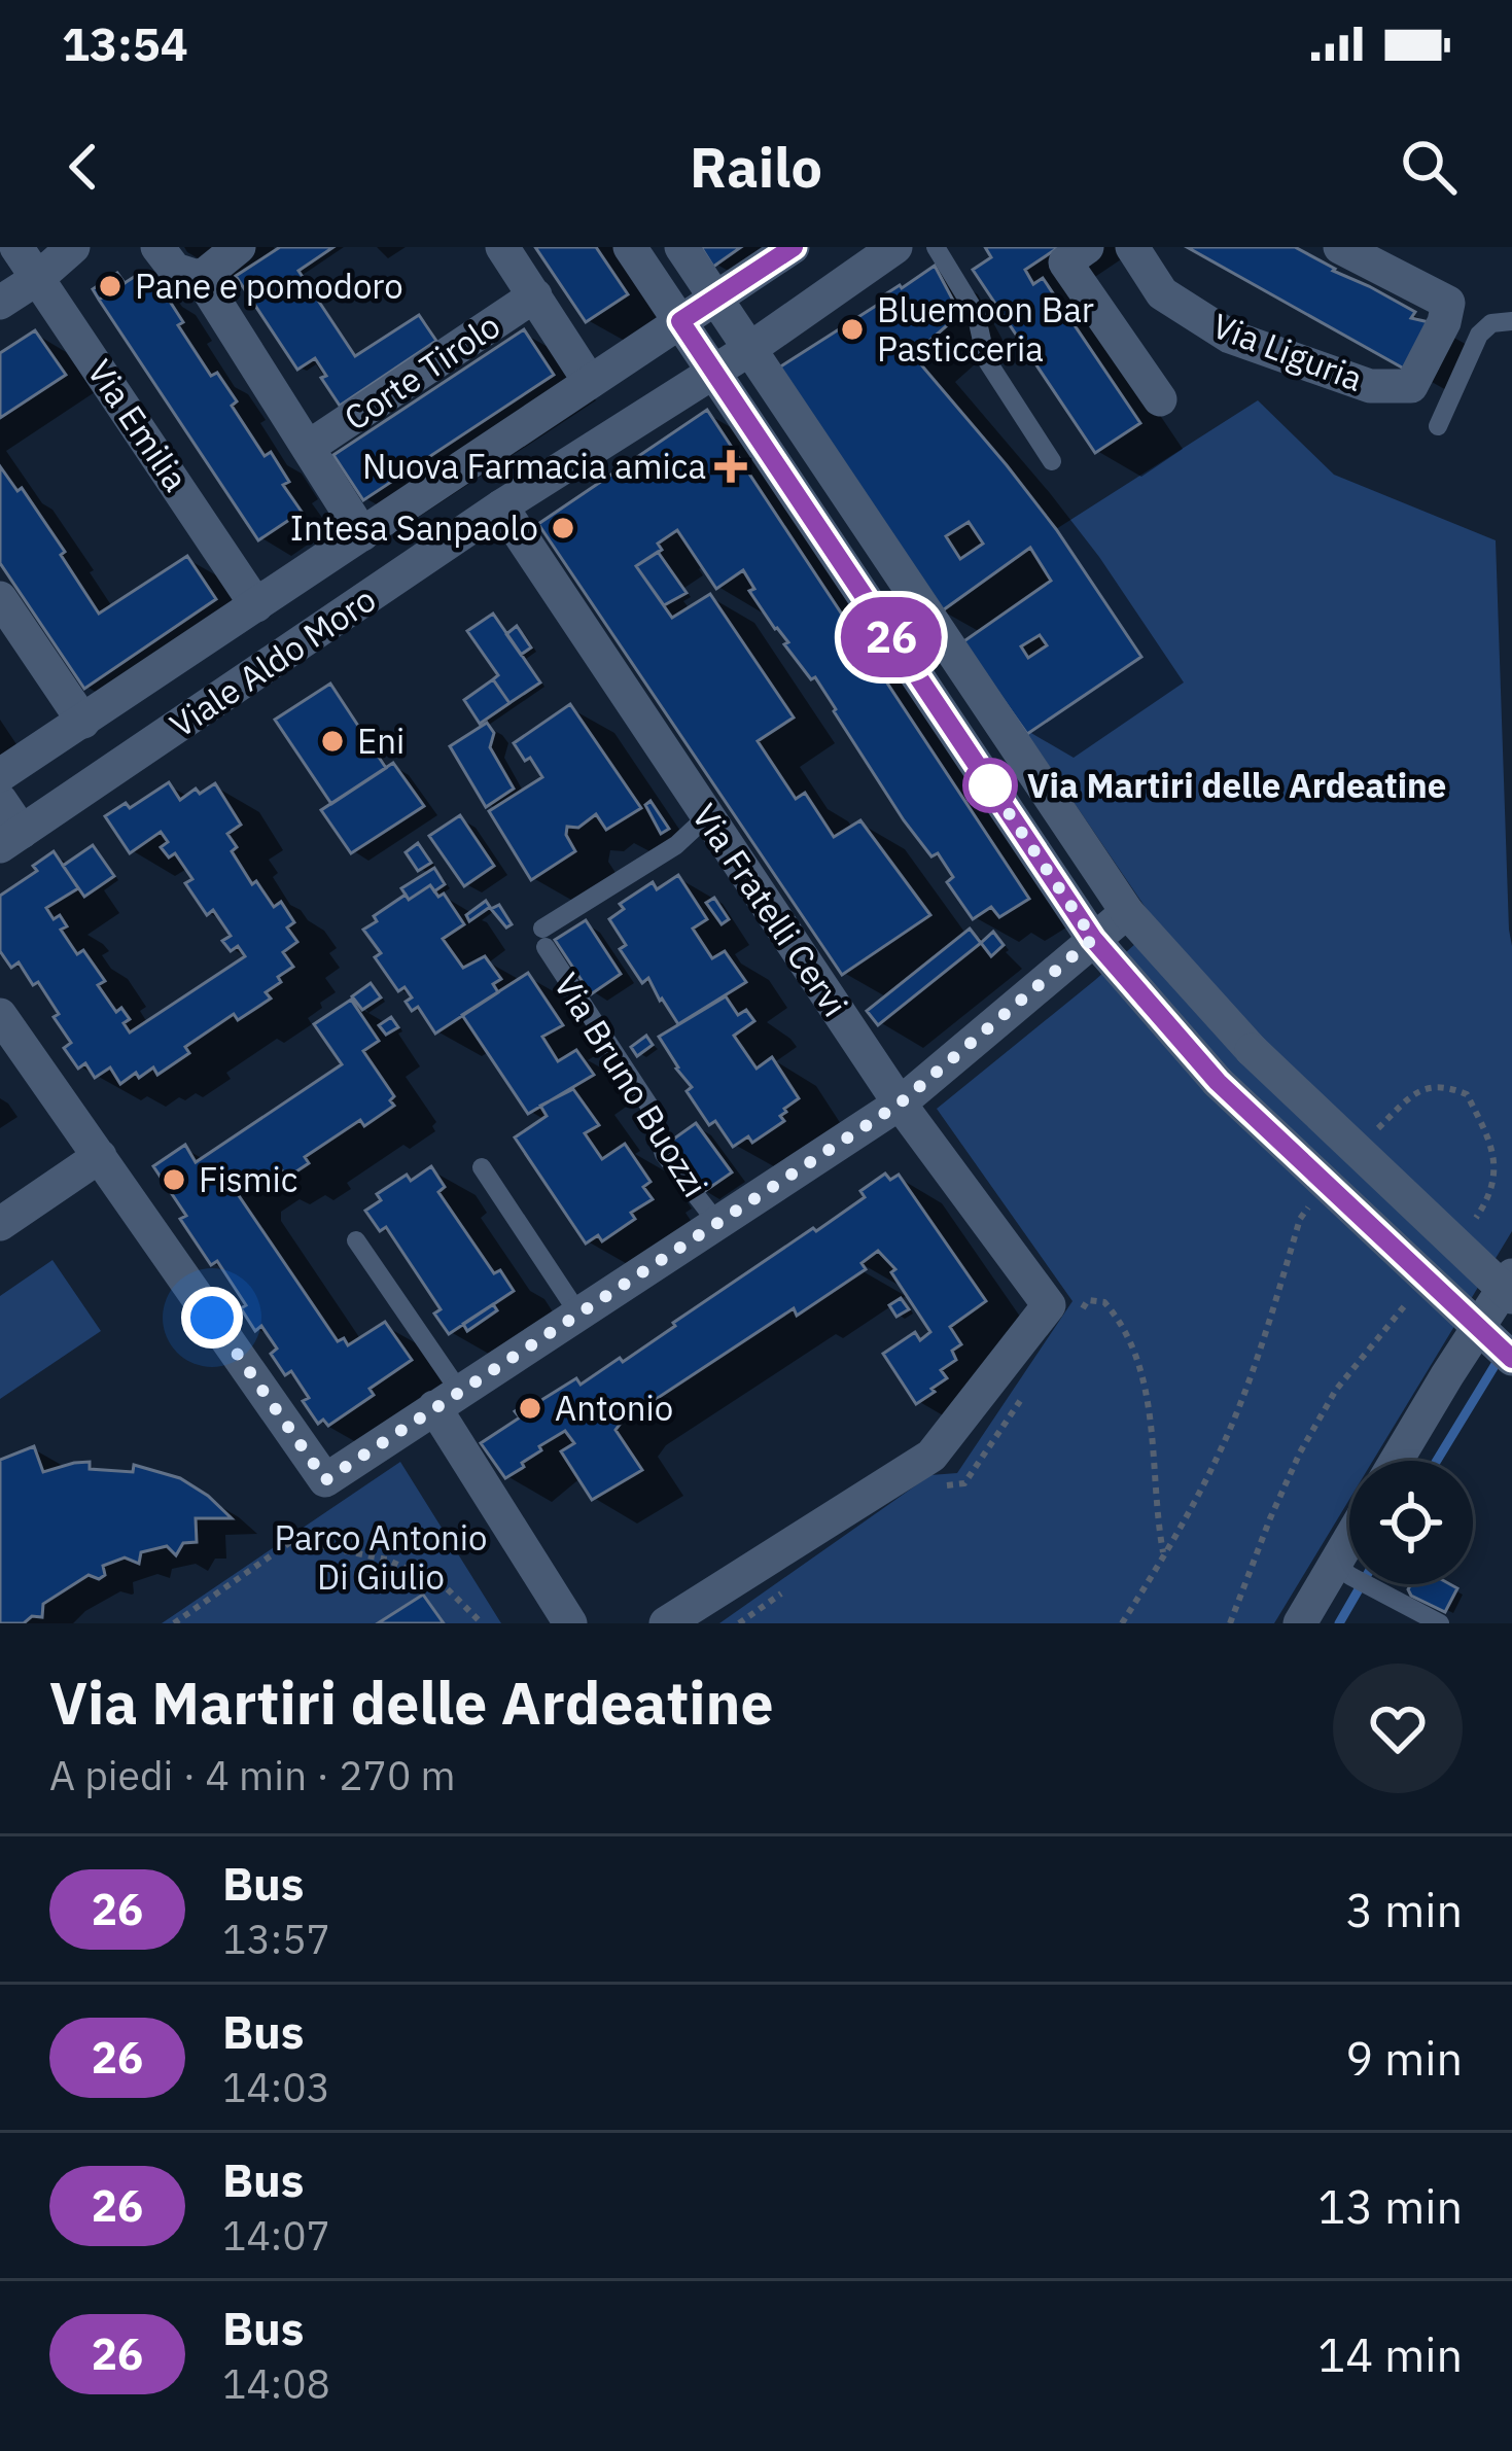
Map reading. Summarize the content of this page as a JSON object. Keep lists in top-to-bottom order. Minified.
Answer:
{"streets":{"street":["Via Liguria","Corte Tirolo","Via Emilia","Viale Aldo Moro","Via Fratelli Cervi","Via Bruno Buozzi"]},"crossings":[["Corte Tirolo","Viale Aldo Moro"],["Via Emilia","Viale Aldo Moro"],["Viale Aldo Moro","Via Fratelli Cervi"],["Via Fratelli Cervi","Via Bruno Buozzi"]],"parks":["Parco Antonio Di Giulio"],"places":{"other":["Pane e pomodoro","Bluemoon Bar Pasticceria","Intesa Sanpaolo","Eni","Via Martiri delle Ardeatine","Fismic","Antonio"],"health":["Nuova Farmacia amica"]},"lines":["bus line 26"],"page":{"status":"13:54","header":"Railo","on_map":"26","heading":["Via Martiri delle Ardeatine","A piedi · 4 min · 270 m"],"list":[{"mark":"26","name":"Bus","note":"13:57","value":"3 min"},{"mark":"26","name":"Bus","note":"14:03","value":"9 min"},{"mark":"26","name":"Bus","note":"14:07","value":"13 min"},{"mark":"26","name":"Bus","note":"14:08","value":"14 min"}]}}
